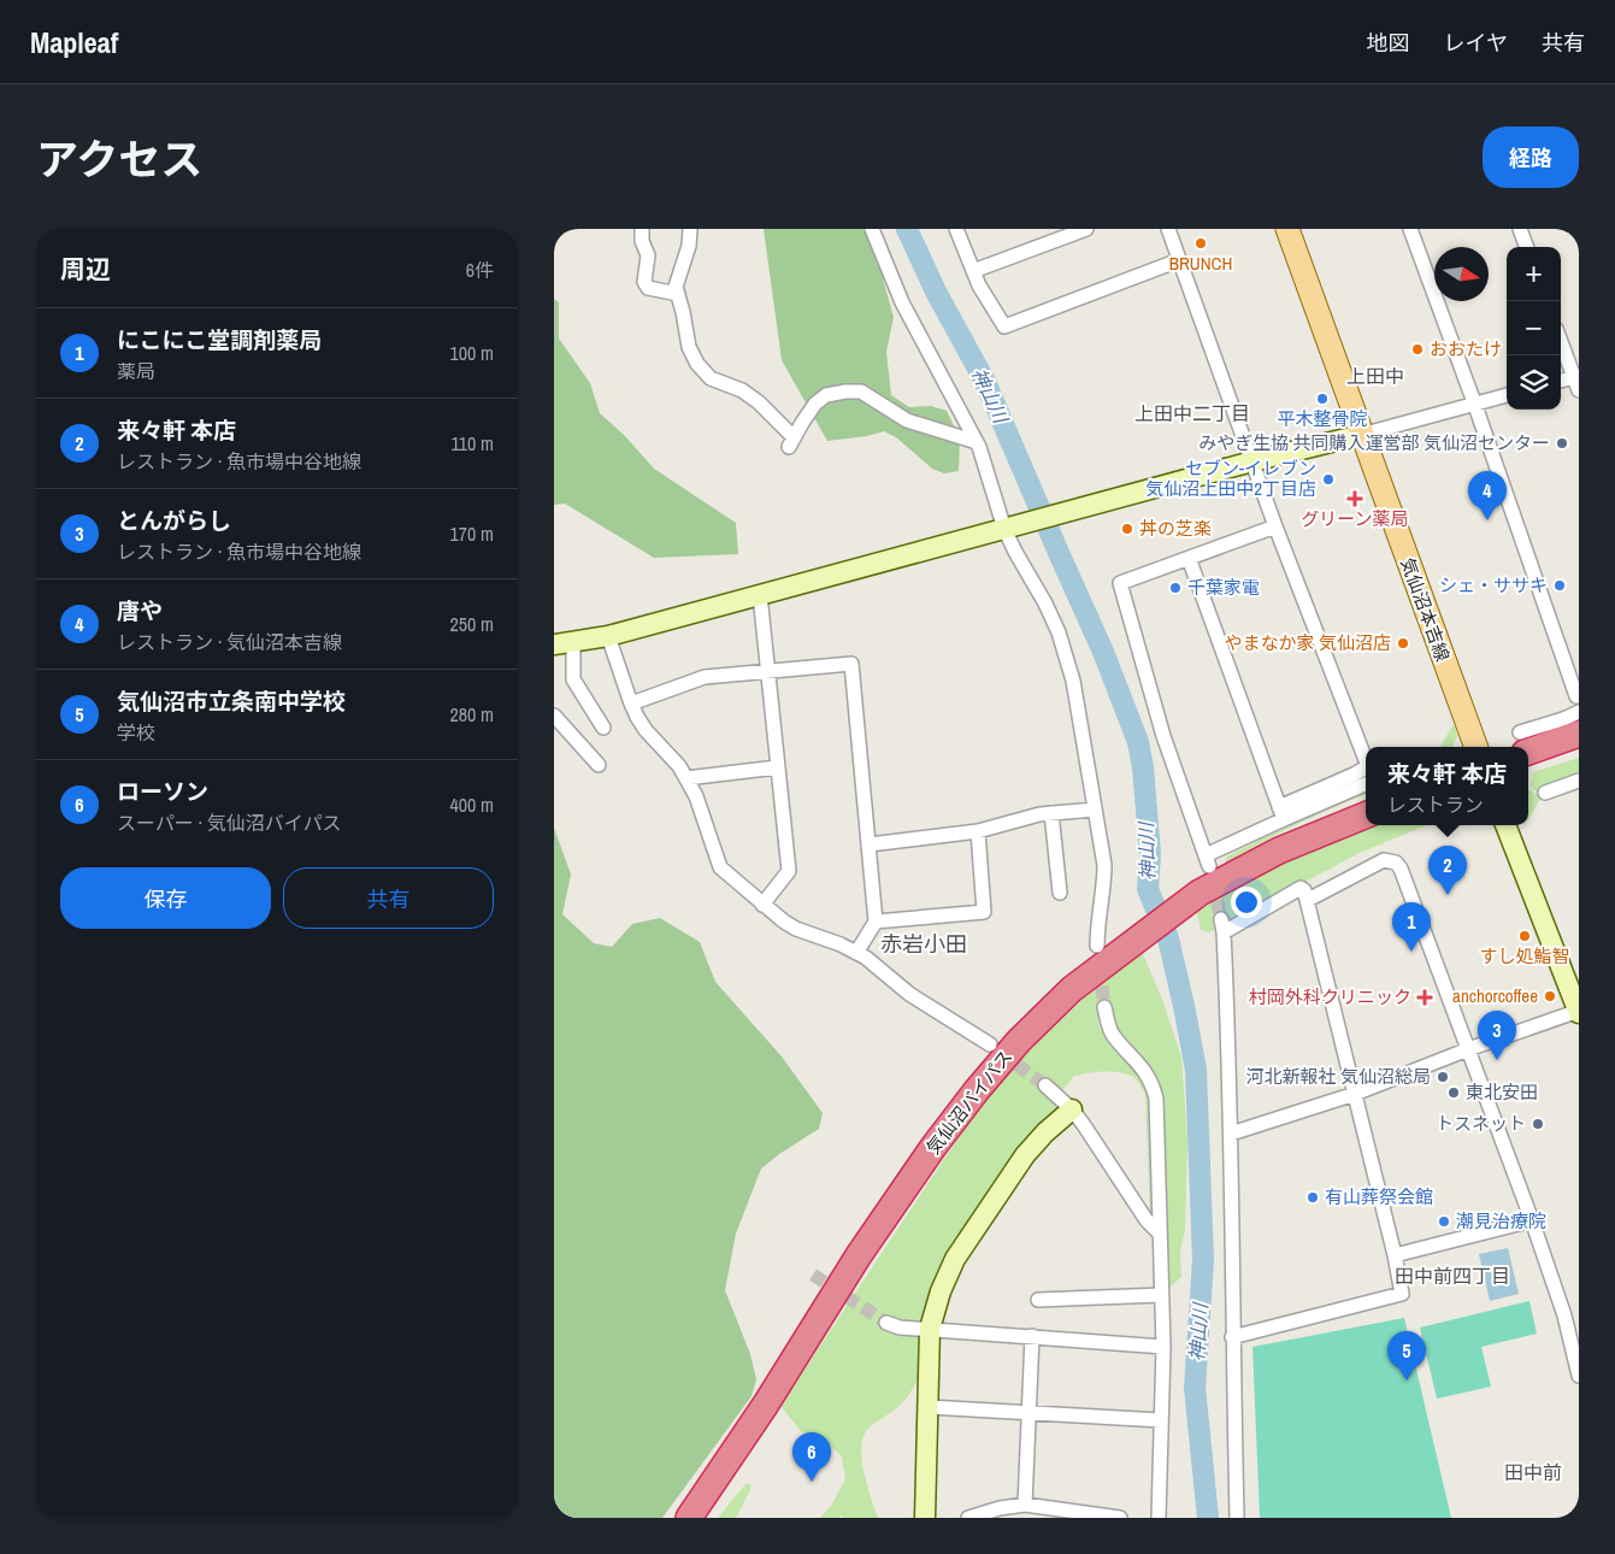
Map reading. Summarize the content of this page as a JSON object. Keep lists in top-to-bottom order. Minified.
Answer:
{"streets":{"highway":["気仙沼バイパス"],"main road":["気仙沼本吉線"]},"districts":["上田中","上田中二丁目","赤岩小田","田中前四丁目","田中前"],"water":["神山川"],"places":{"other":["BRUNCH","おおたけ","平木整骨院","みやぎ生協 共同購入運営部 気仙沼センター","セブン-イレブン 気仙沼上田中2丁目店","丼の芝楽","シェ・ササキ","千葉家電","やまなか家 気仙沼店","すし処鮨智","anchorcoffee","河北新報社 気仙沼総局","東北安田","トスネット","有山葬祭会館","潮見治療院"],"health":["グリーン薬局","村岡外科クリニック"]},"north":"right","page":{"header":"Mapleaf","nav":["地図","レイヤ","共有"],"title":"アクセス","buttons":["経路",["保存","共有"]],"heading":["周辺","6件"],"map_buttons":["+","−"],"list":[{"mark":"1","name":"にこにこ堂調剤薬局","note":"薬局","value":"100 m"},{"mark":"2","name":"来々軒 本店","note":"レストラン · 魚市場中谷地線","value":"110 m"},{"mark":"3","name":"とんがらし","note":"レストラン · 魚市場中谷地線","value":"170 m"},{"mark":"4","name":"唐や","note":"レストラン · 気仙沼本吉線","value":"250 m"},{"mark":"5","name":"気仙沼市立条南中学校","note":"学校","value":"280 m"},{"mark":"6","name":"ローソン","note":"スーパー · 気仙沼バイパス","value":"400 m"}],"pins":["4","2","1","3","5","6"],"popup":["来々軒 本店","レストラン"]}}
